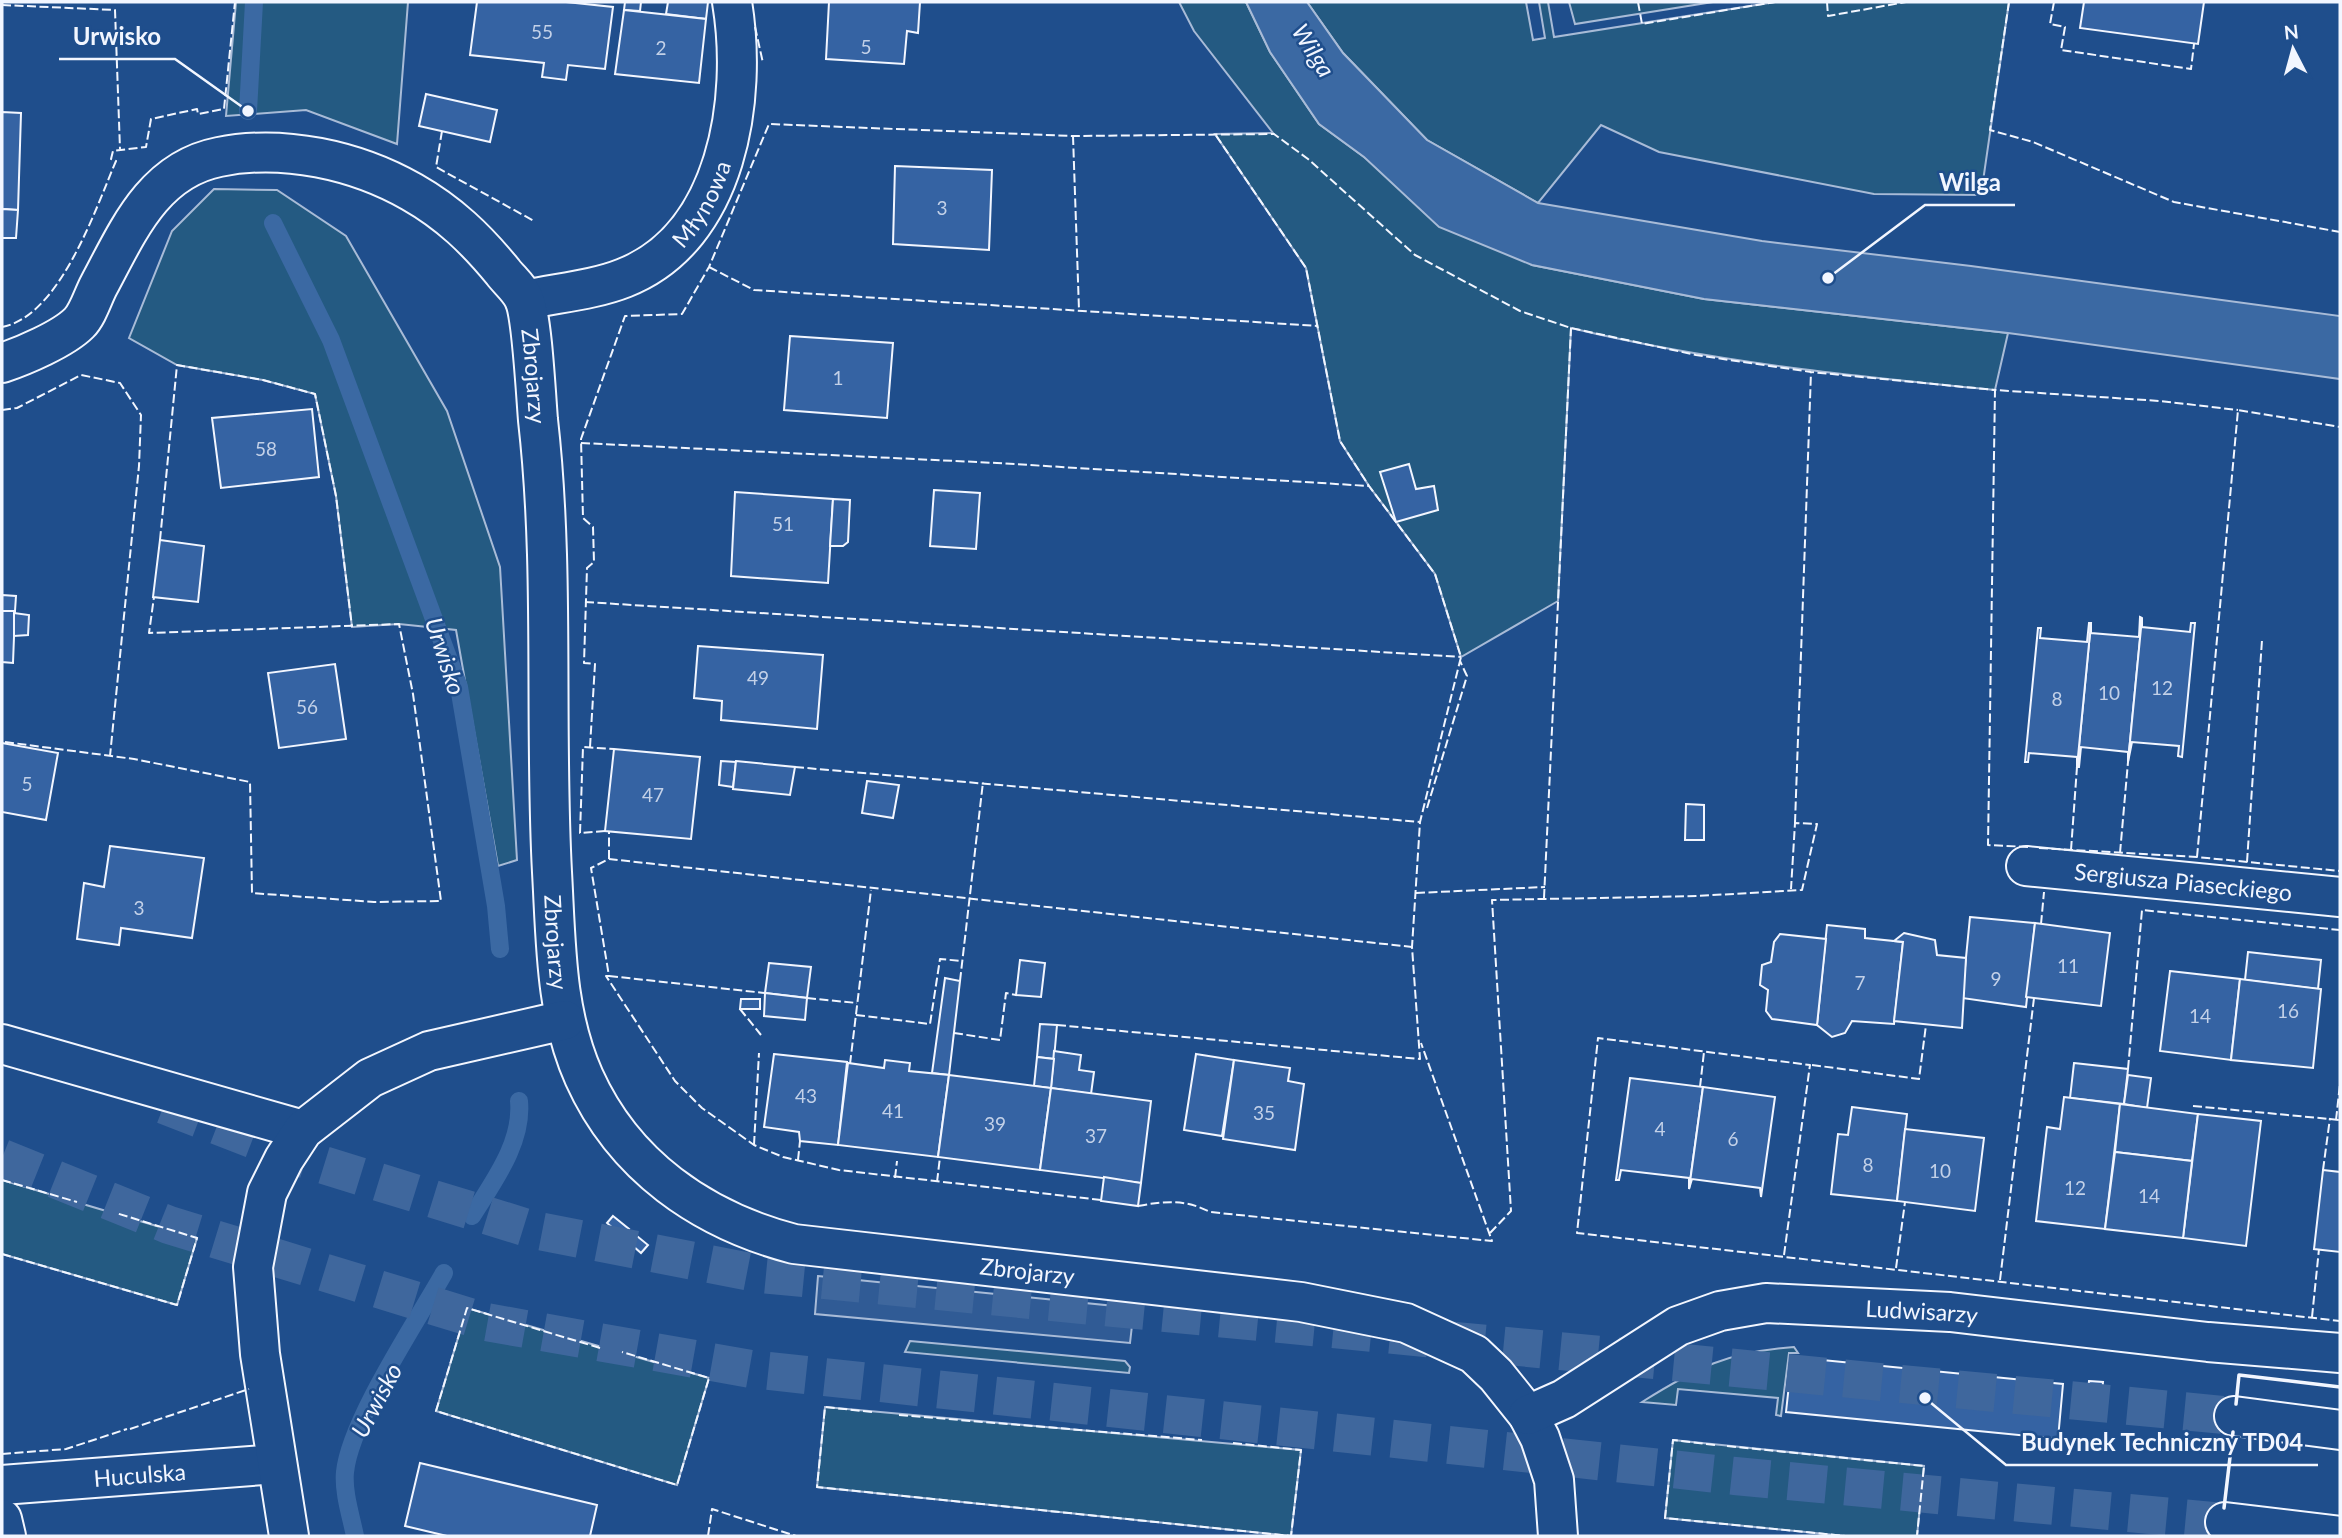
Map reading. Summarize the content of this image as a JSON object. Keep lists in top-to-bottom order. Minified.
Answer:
{"streets":{"street":["Młynowa","Zbrojarzy","Sergiusza Piaseckiego","Ludwisarzy","Huculska"]},"crossings":[["Młynowa","Zbrojarzy"],["Zbrojarzy","Ludwisarzy"]],"water":["Wilga","Urwisko"],"places":["Urwisko","Wilga","Budynek Techniczny TD04"],"house_numbers":["55","5","2","3","1","58","51","49","12","10","8","56","5","47","3","11","9","7","16","14","43","41","35","39","4","37","6","8","10","12","14"],"north":"top"}
